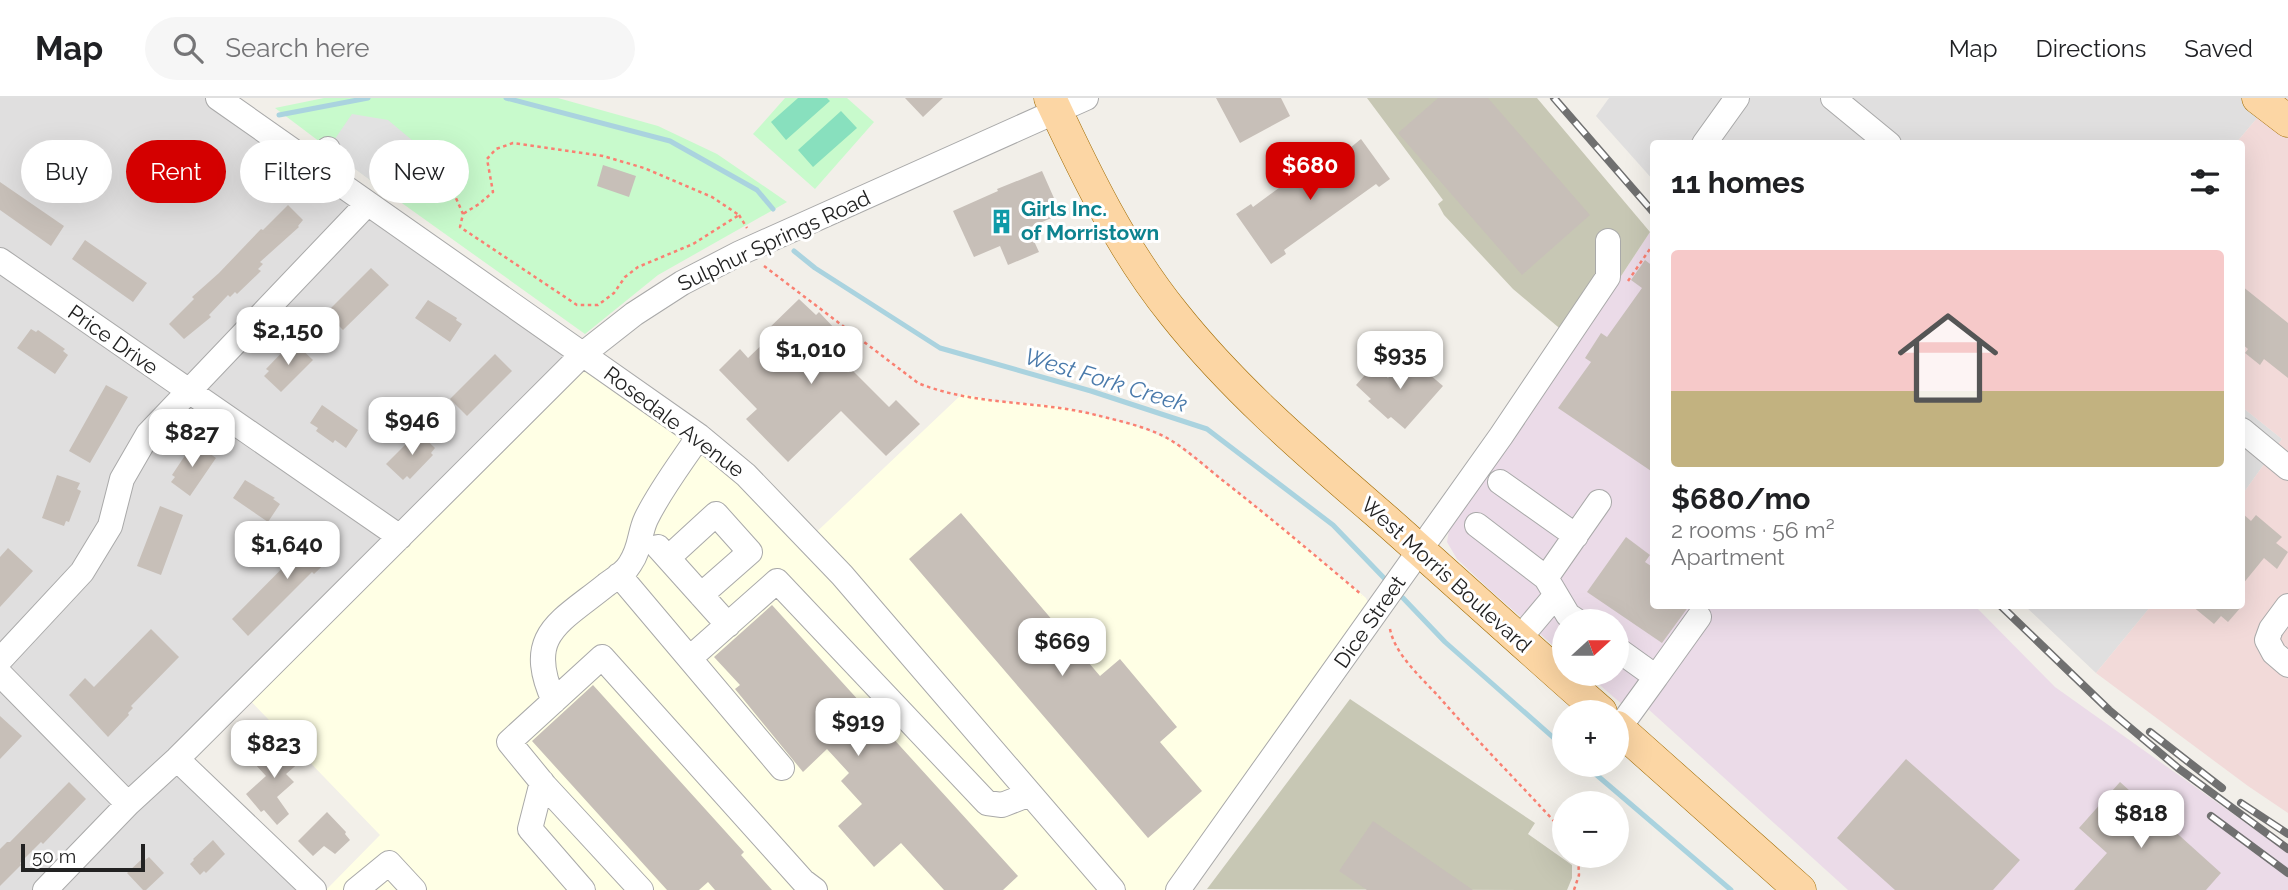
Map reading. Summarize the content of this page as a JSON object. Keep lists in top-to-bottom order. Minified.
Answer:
{"streets":{"main road":["West Morris Boulevard"],"street":["Sulphur Springs Road","Price Drive","Rosedale Avenue","Dice Street"]},"crossings":[["Sulphur Springs Road","Price Drive"],["Sulphur Springs Road","Rosedale Avenue"],["Sulphur Springs Road","West Morris Boulevard"],["West Morris Boulevard","Dice Street"]],"water":["West Fork Creek"],"places":{"building":["Girls Inc. of Morristown"]},"scale_bar":"50 m","north":"right","page":{"header":"Map","search":"Search here","nav":["Map","Directions","Saved"],"chip":["Buy","Rent","Filters","New"],"heading":"11 homes","price":["$680","$2,150","$1,010","$935","$946","$827","$1,640","$669","$919","$823","$818"],"list":[{"name":"$680/mo","note":"2 rooms · 56 m² · Apartment"}],"map_buttons":["+","−"],"scale":"50 m"}}
